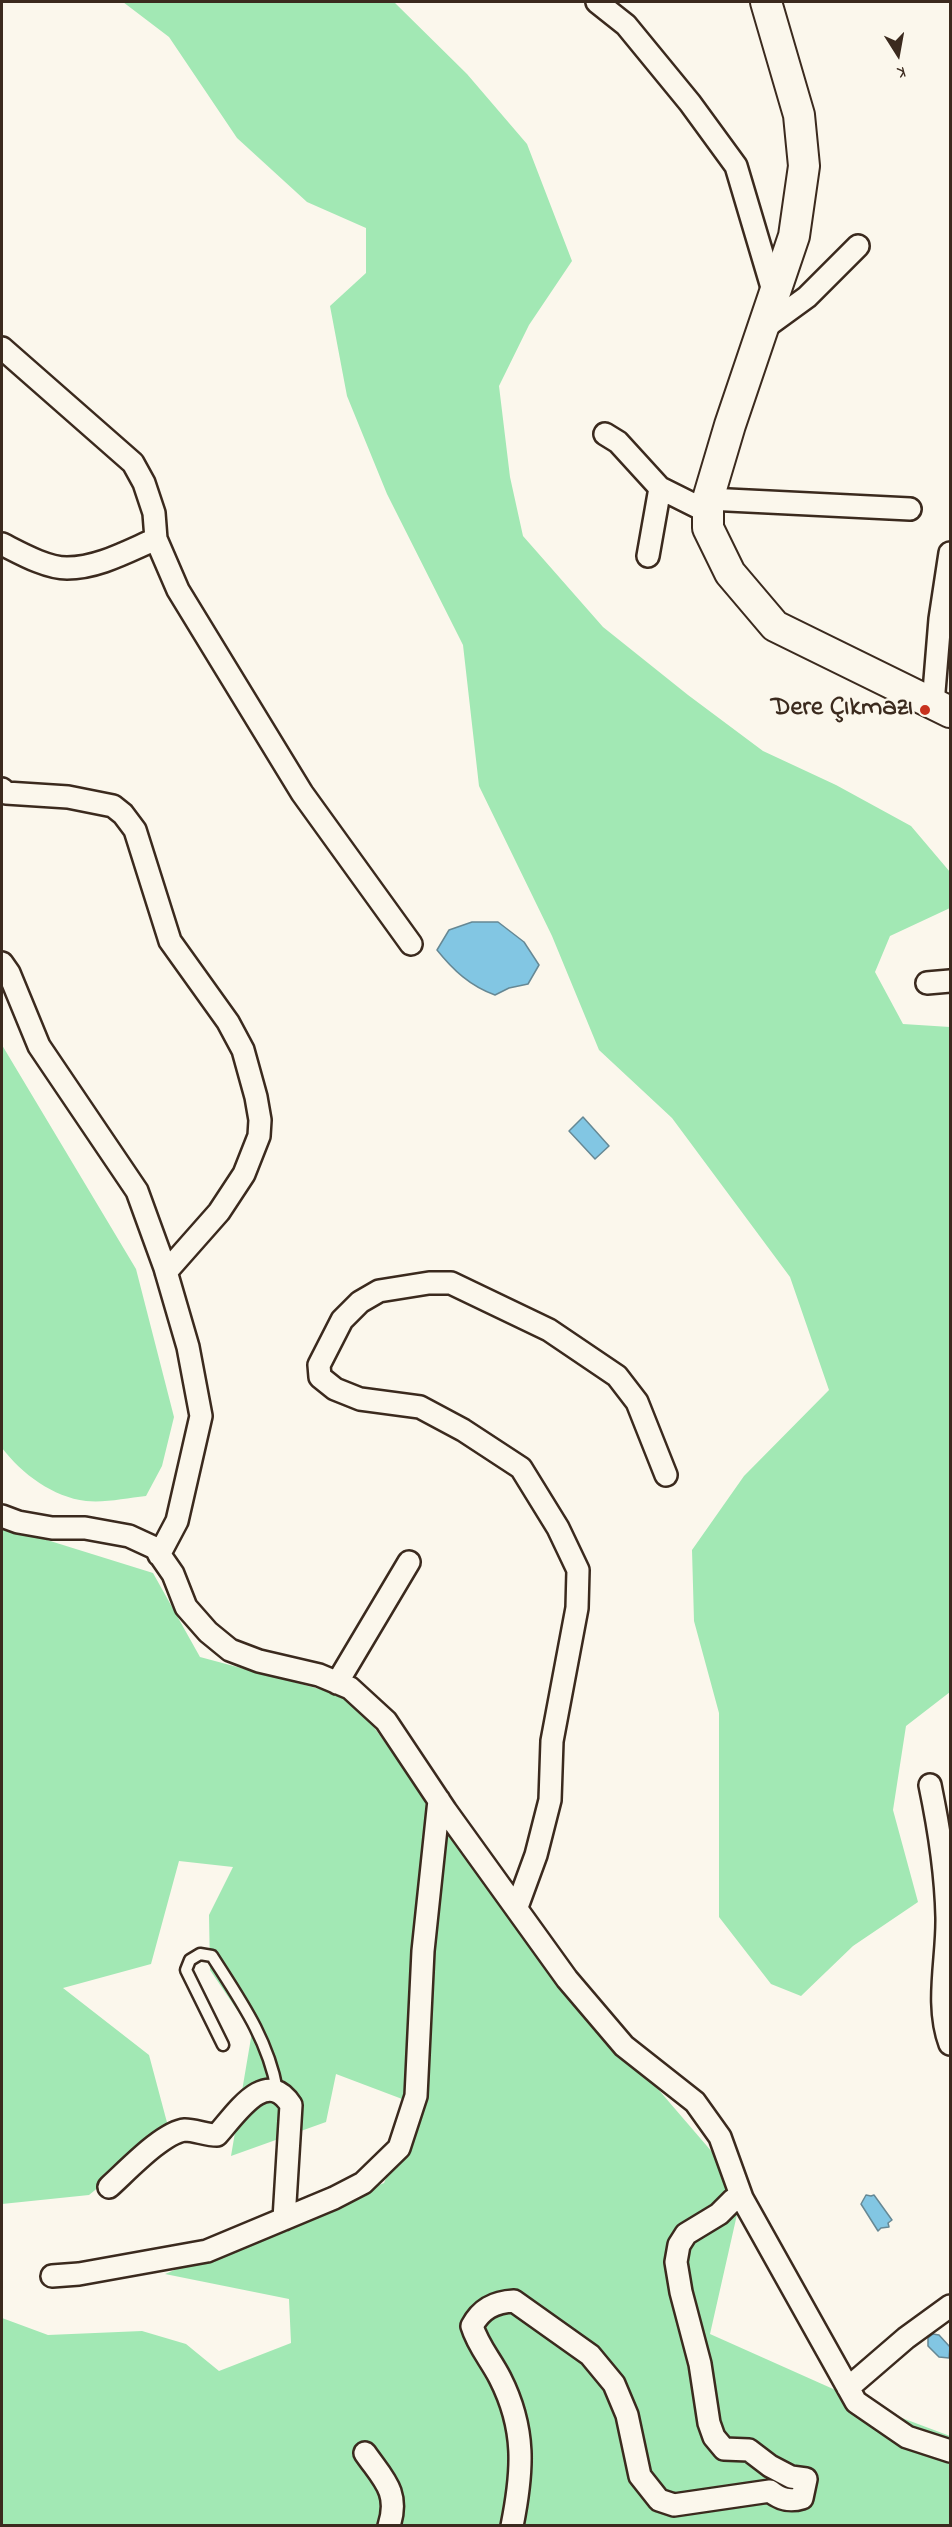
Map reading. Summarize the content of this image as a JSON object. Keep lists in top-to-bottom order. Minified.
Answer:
{"places":["Dere Çıkmazı"],"north":"bottom"}
